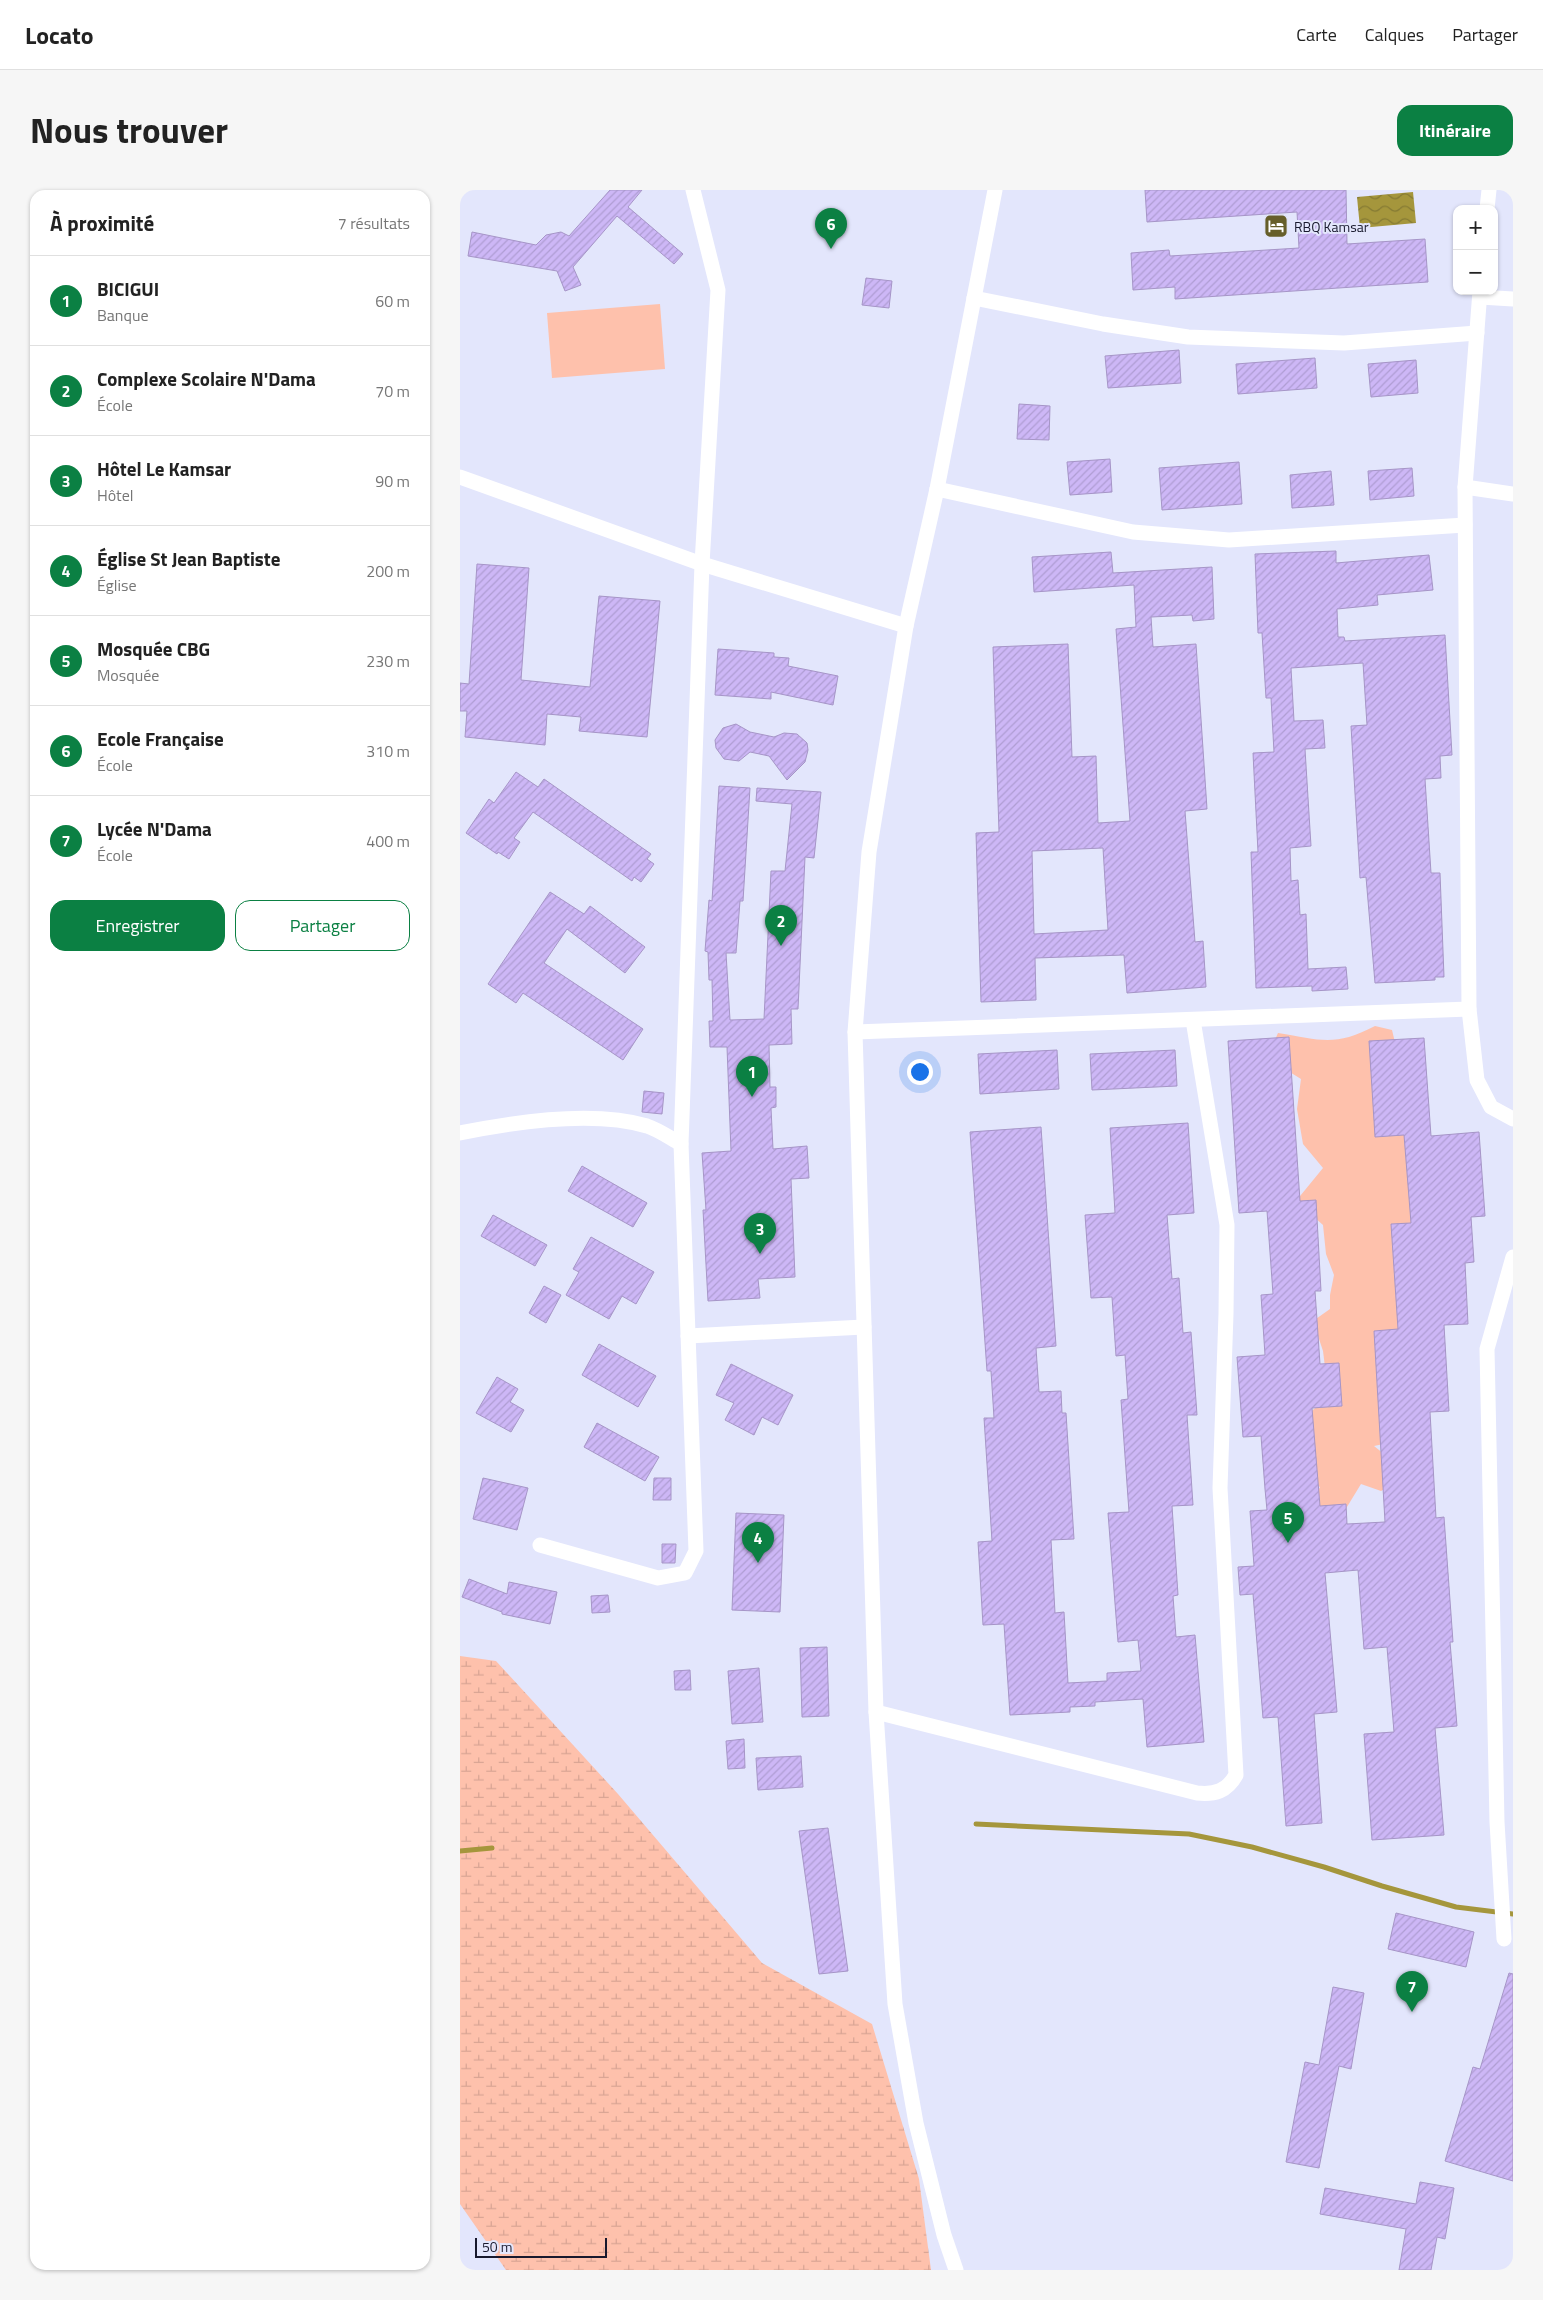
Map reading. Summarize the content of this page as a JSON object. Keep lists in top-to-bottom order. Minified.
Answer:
{"places":{"hotel":["RBQ Kamsar"]},"scale_bar":"50 m","page":{"header":"Locato","nav":["Carte","Calques","Partager"],"title":"Nous trouver","buttons":["Itinéraire",["Enregistrer","Partager"]],"heading":["À proximité","7 résultats"],"map_buttons":["+","−"],"pins":["6","2","1","3","5","4","7"],"list":[{"mark":"1","name":"BICIGUI","note":"Banque","value":"60 m"},{"mark":"2","name":"Complexe Scolaire N'Dama","note":"École","value":"70 m"},{"mark":"3","name":"Hôtel Le Kamsar","note":"Hôtel","value":"90 m"},{"mark":"4","name":"Église St Jean Baptiste","note":"Église","value":"200 m"},{"mark":"5","name":"Mosquée CBG","note":"Mosquée","value":"230 m"},{"mark":"6","name":"Ecole Française","note":"École","value":"310 m"},{"mark":"7","name":"Lycée N'Dama","note":"École","value":"400 m"}],"scale":"50 m"}}
